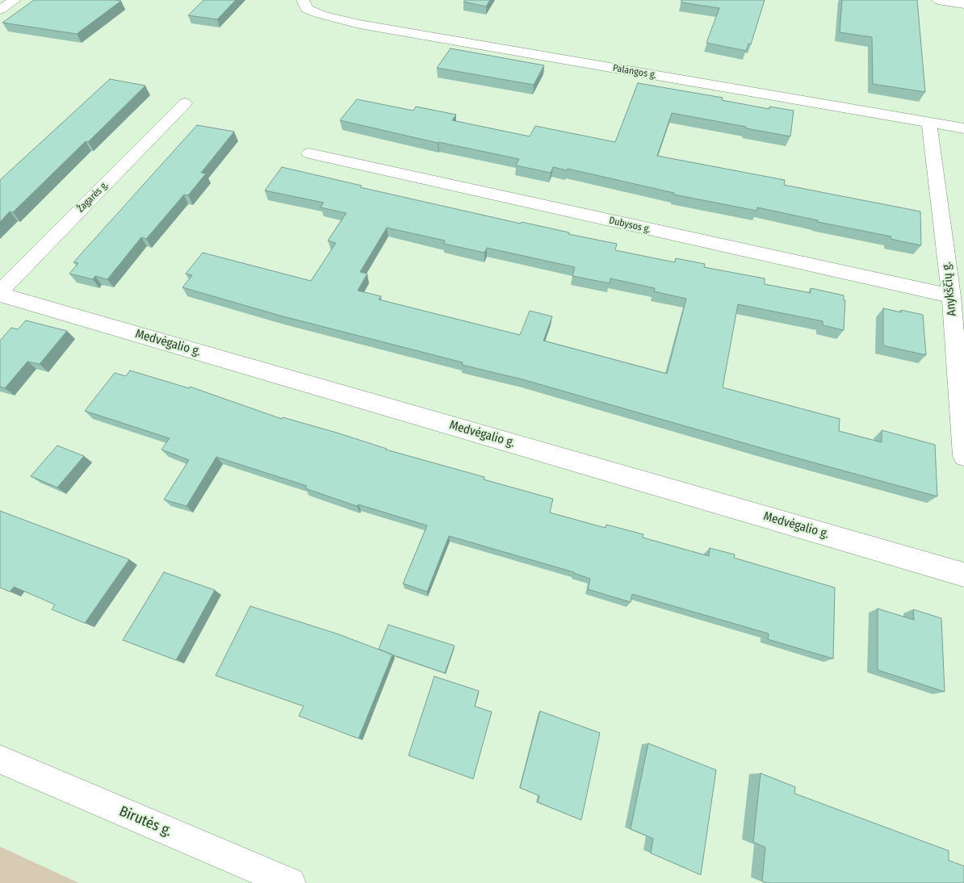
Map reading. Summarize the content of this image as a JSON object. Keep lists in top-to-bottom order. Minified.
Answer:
{"streets":{"street":["Palangos g.","Žagarės g.","Dubysos g.","Anykščių g.","Medvėgalio g.","Birutės g."]},"crossings":[["Palangos g.","Anykščių g."],["Dubysos g.","Anykščių g."]]}
